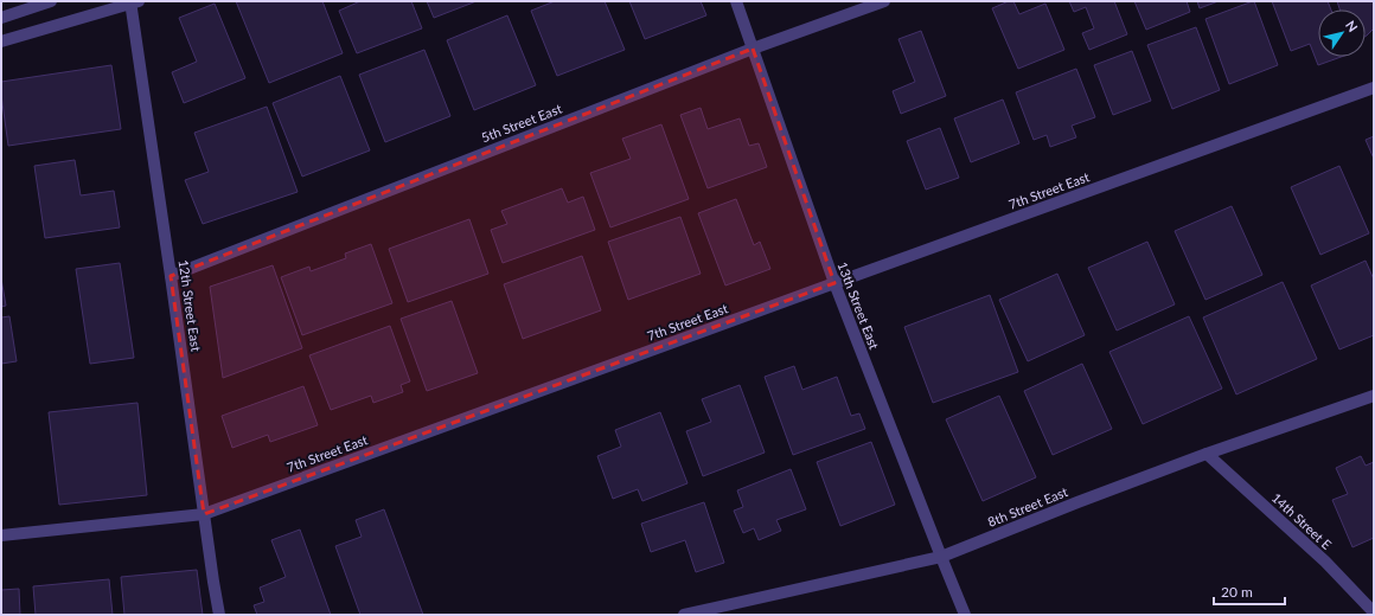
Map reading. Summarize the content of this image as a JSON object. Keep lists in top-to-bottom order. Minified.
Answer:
{"streets":{"street":["5th Street East","7th Street East","12th Street East","13th Street East","8th Street East","14th Street E"]},"crossings":[["5th Street East","12th Street East"],["5th Street East","13th Street East"],["7th Street East","12th Street East"],["7th Street East","13th Street East"],["13th Street East","8th Street East"],["8th Street East","14th Street E"]],"scale_bar":"20 m","north":"top right"}
